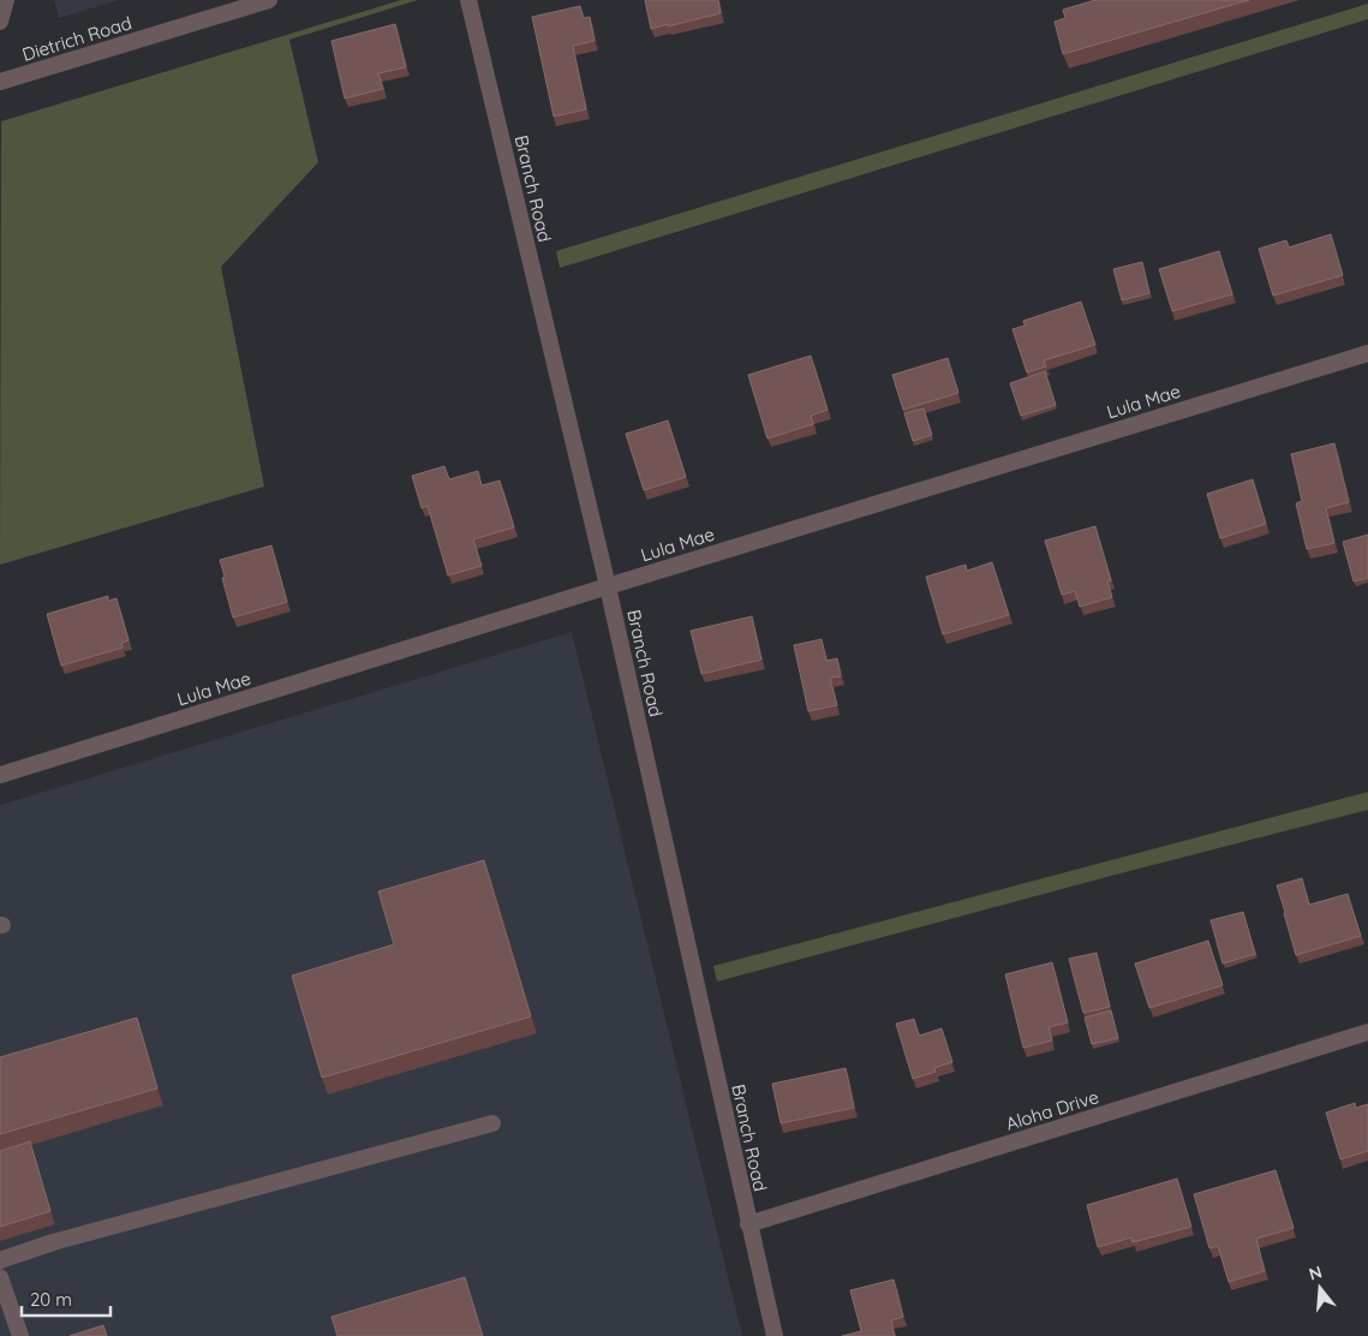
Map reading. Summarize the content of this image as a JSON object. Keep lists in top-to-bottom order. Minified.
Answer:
{"streets":{"street":["Dietrich Road","Branch Road","Lula Mae","Aloha Drive"]},"crossings":[["Branch Road","Lula Mae"],["Branch Road","Aloha Drive"]],"scale_bar":"20 m","north":"top"}
